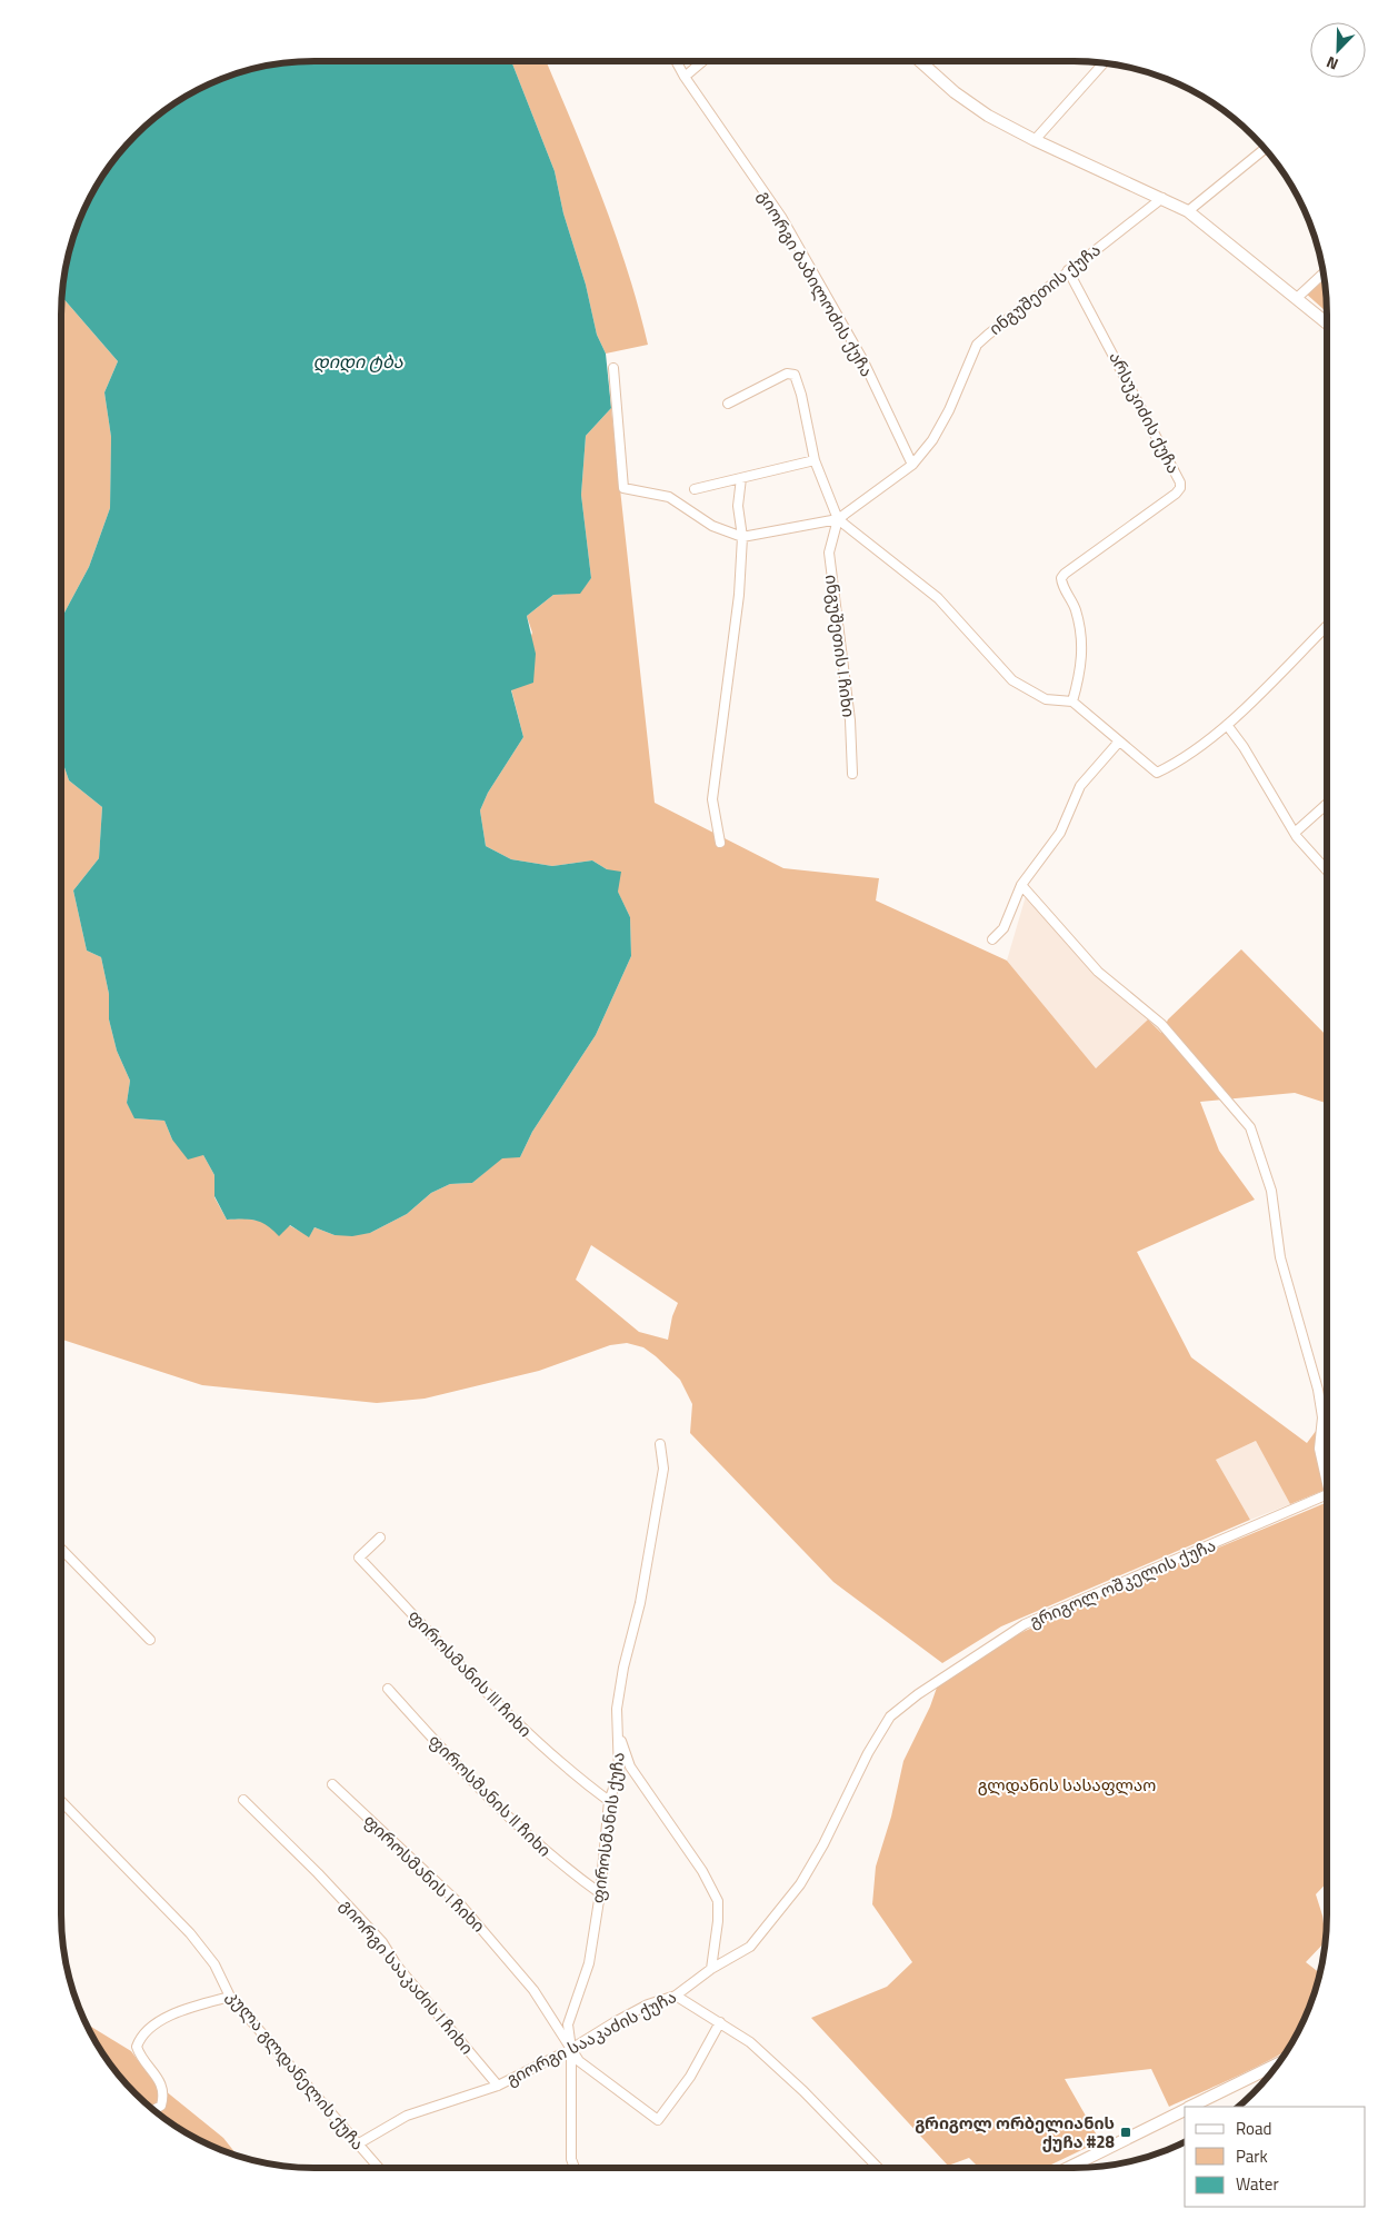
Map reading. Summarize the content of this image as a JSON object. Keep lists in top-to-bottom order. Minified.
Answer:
{"streets":{"street":["გიორგი ბაბილოძის ქუჩა","ინგუშეთის ქუჩა","არსუკიძის ქუჩა","ინგუშეთის I ჩიხი","გრიგოლ ოშკელის ქუჩა","ფიროსმანის III ჩიხი","ფიროსმანის II ჩიხი","ფიროსმანის ქუჩა","ფიროსმანის I ჩიხი","გიორგი სააკაძის I ჩიხი","გიორგი სააკაძის ქუჩა","კულა გლდანელის ქუჩა"]},"crossings":[["გიორგი ბაბილოძის ქუჩა","ინგუშეთის ქუჩა"],["ინგუშეთის ქუჩა","არსუკიძის ქუჩა"],["ინგუშეთის ქუჩა","ინგუშეთის I ჩიხი"],["გრიგოლ ოშკელის ქუჩა","გიორგი სააკაძის ქუჩა"],["ფიროსმანის III ჩიხი","ფიროსმანის ქუჩა"],["ფიროსმანის II ჩიხი","ფიროსმანის ქუჩა"],["ფიროსმანის ქუჩა","ფიროსმანის I ჩიხი"],["ფიროსმანის ქუჩა","გიორგი სააკაძის ქუჩა"],["ფიროსმანის I ჩიხი","გიორგი სააკაძის ქუჩა"],["გიორგი სააკაძის I ჩიხი","გიორგი სააკაძის ქუჩა"],["გიორგი სააკაძის ქუჩა","კულა გლდანელის ქუჩა"]],"water":["დიდი ტბა"],"parks":["გლდანის სასაფლაო"],"places":{"transit":["გრიგოლ ორბელიანის ქუჩა #28"]},"legend":["Road","Park","Water"],"north":"bottom left"}
